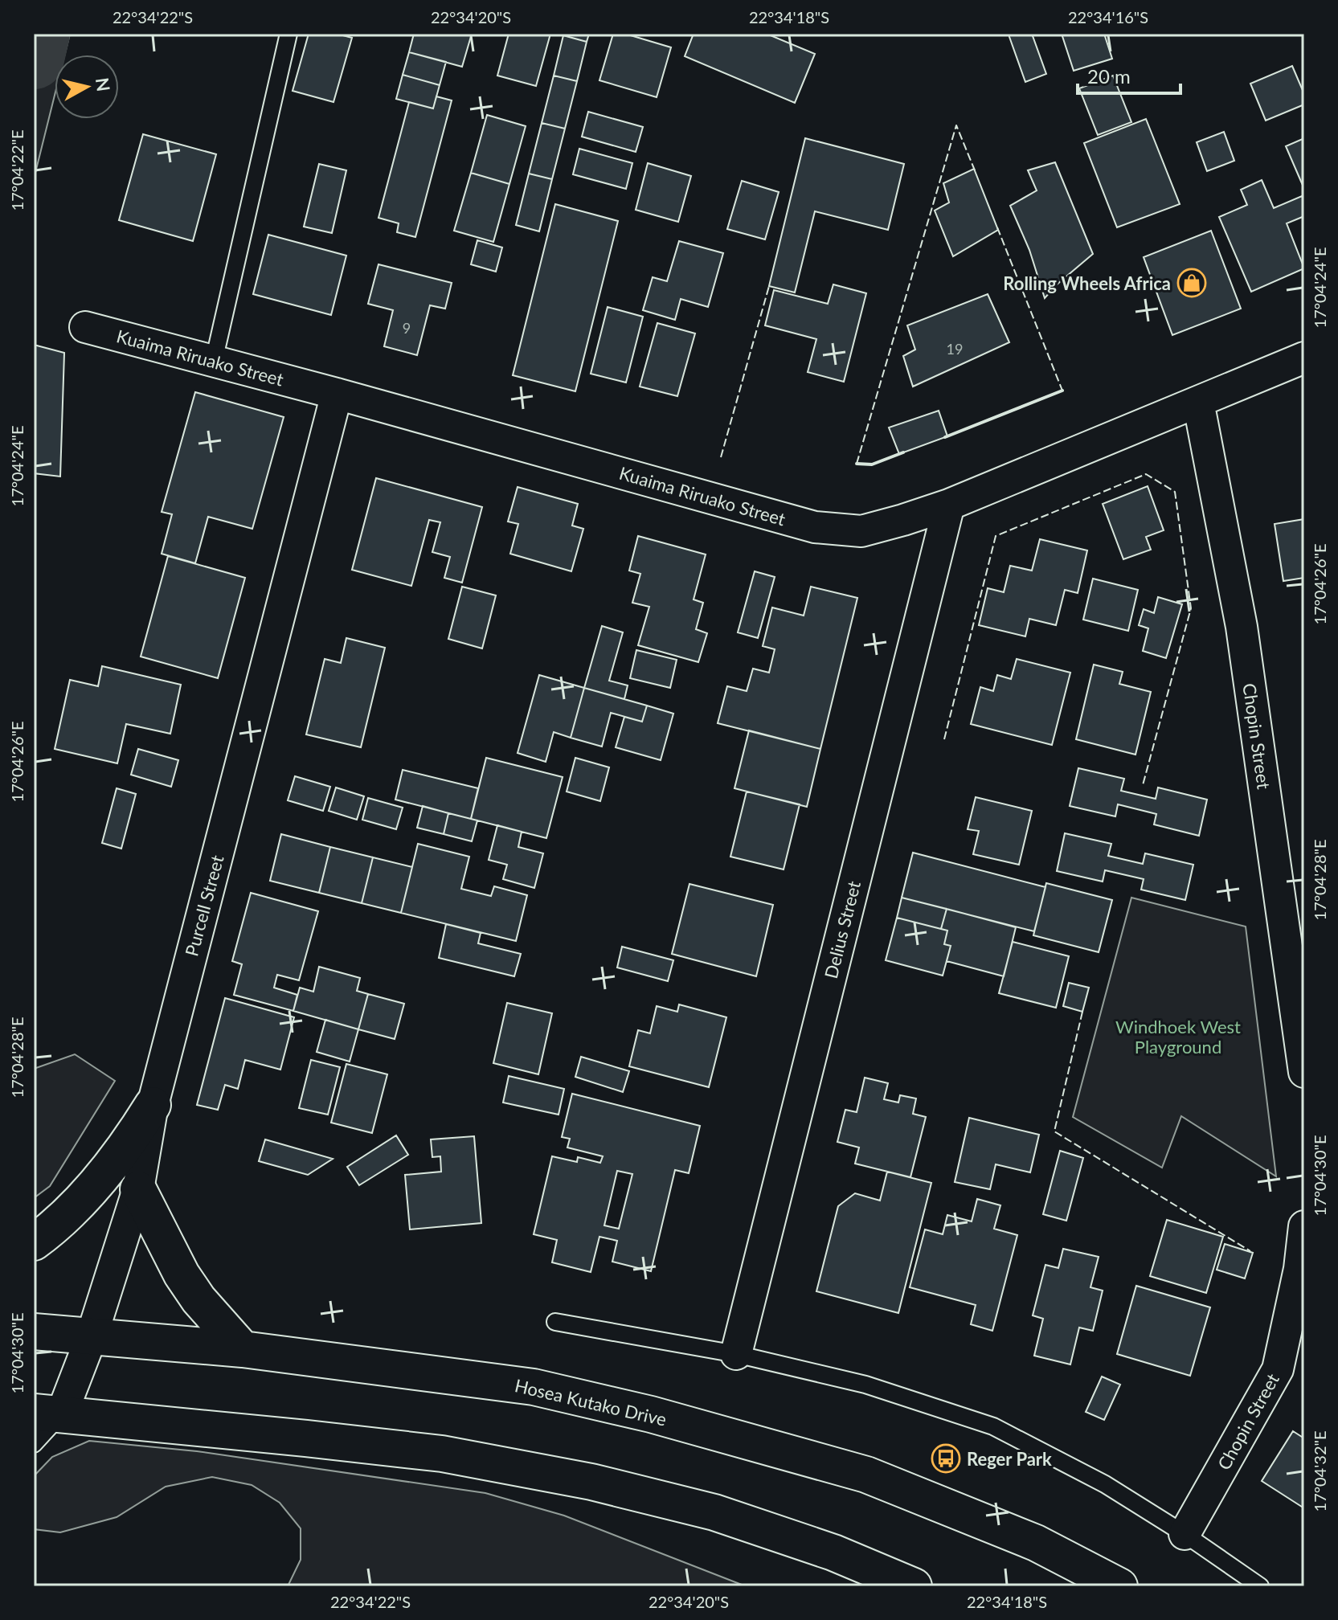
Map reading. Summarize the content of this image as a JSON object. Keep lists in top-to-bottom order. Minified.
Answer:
{"streets":{"main road":["Hosea Kutako Drive"],"street":["Kuaima Riruako Street","Chopin Street","Purcell Street","Delius Street"]},"crossings":[["Kuaima Riruako Street","Chopin Street"],["Kuaima Riruako Street","Purcell Street"],["Kuaima Riruako Street","Delius Street"],["Purcell Street","Hosea Kutako Drive"]],"parks":["Windhoek West Playground"],"places":{"shop":["Rolling Wheels Africa"],"bus stop":["Reger Park"]},"house_numbers":["9","19"],"scale_bar":"20 m","north":"right","coordinates":["22°34'22\"S","22°34'20\"S","22°34'18\"S","22°34'16\"S","17°04'22\"E","17°04'24\"E","17°04'26\"E","17°04'28\"E","17°04'30\"E","17°04'32\"E"]}
